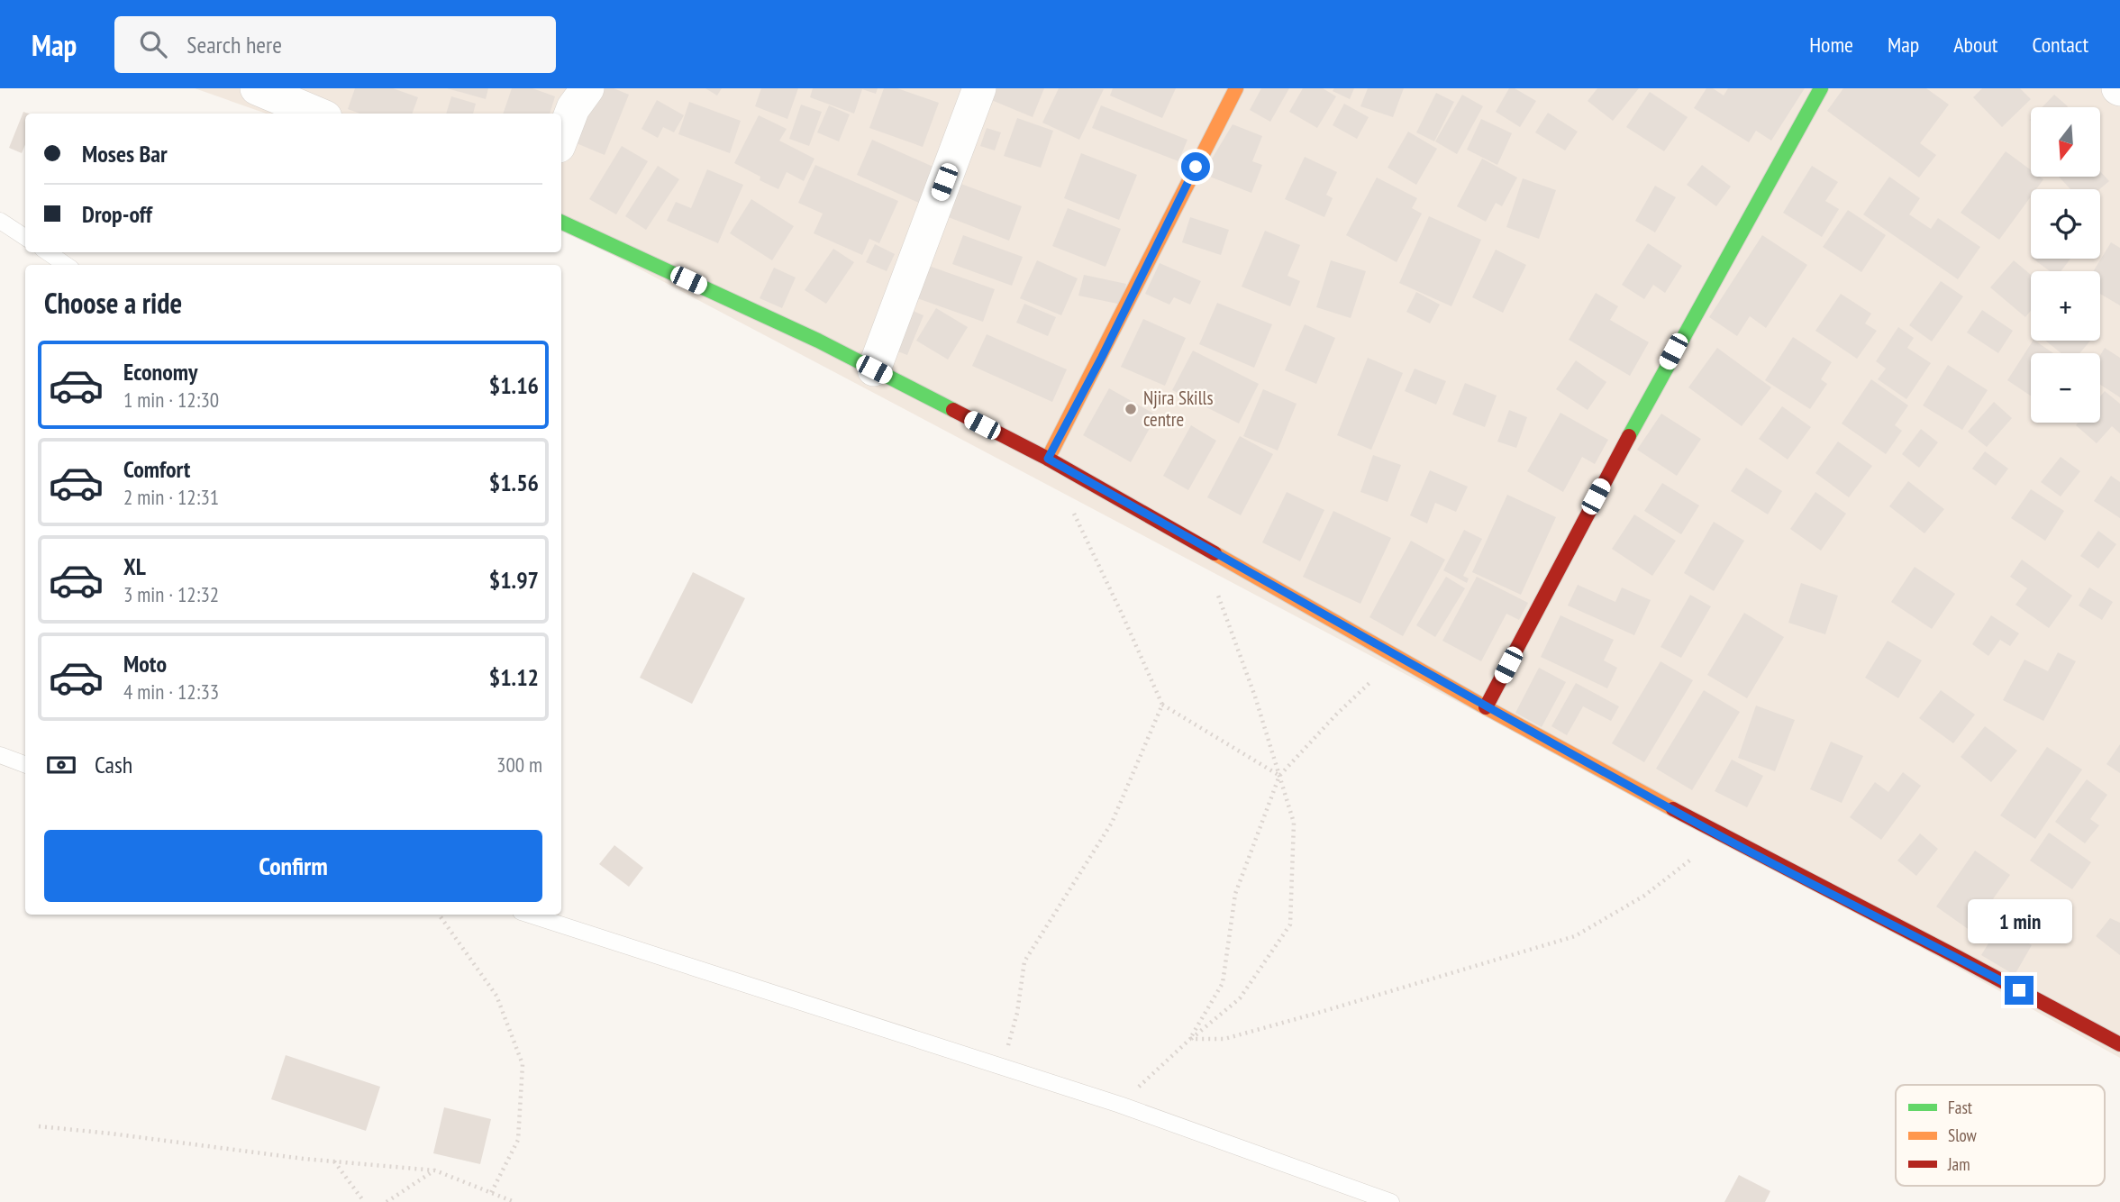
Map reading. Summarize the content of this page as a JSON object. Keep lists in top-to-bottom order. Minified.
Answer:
{"places":["Njira Skills centre"],"legend":["Fast","Slow","Jam"],"north":"bottom","page":{"header":"Map","search":"Search here","nav":["Home","Map","About","Contact"],"map_buttons":["+","−"],"banner":["Moses Bar","Drop-off"],"heading":"Choose a ride","list":[{"name":"Economy","note":"1 min · 12:30","value":"$1.16"},{"name":"Comfort","note":"2 min · 12:31","value":"$1.56"},{"name":"XL","note":"3 min · 12:32","value":"$1.97"},{"name":"Moto","note":"4 min · 12:33","value":"$1.12"}],"pay":["Cash","300 m"],"buttons":"Confirm","bubble":"1 min"}}
